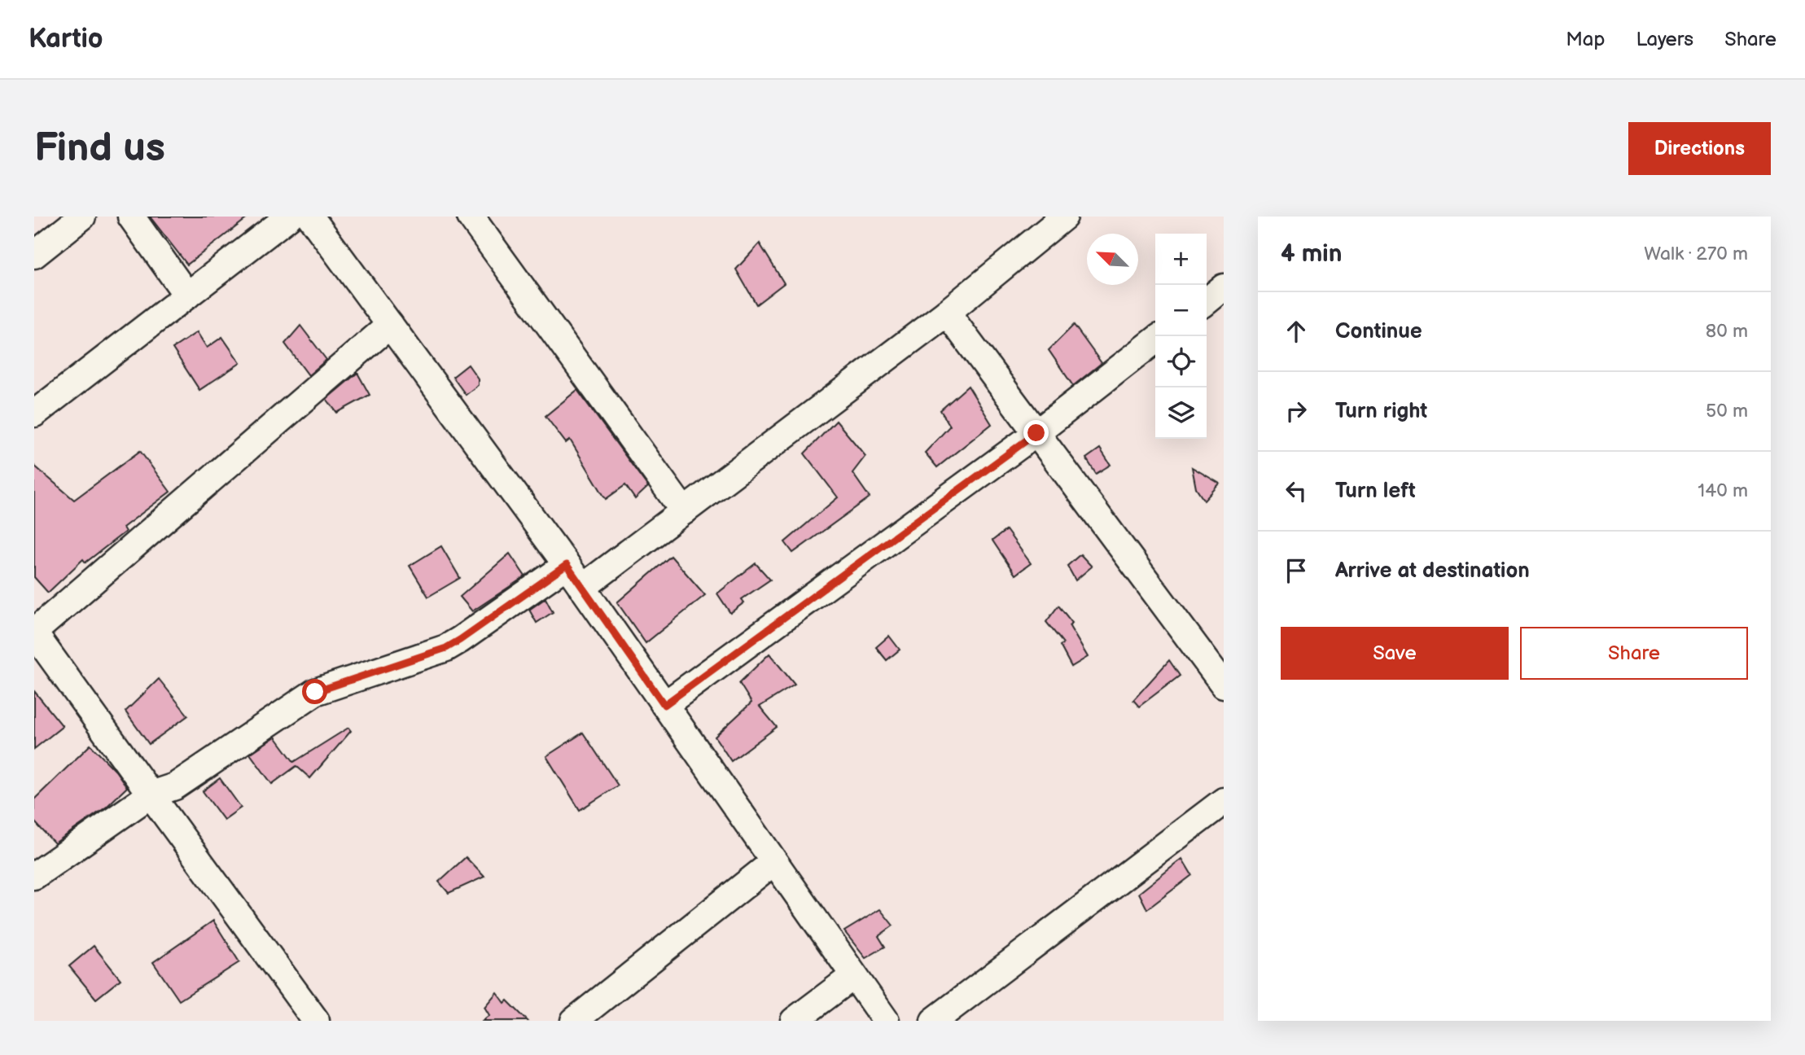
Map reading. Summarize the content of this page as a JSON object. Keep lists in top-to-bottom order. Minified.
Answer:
{"north":"top left","page":{"header":"Kartio","nav":["Map","Layers","Share"],"buttons":["Directions",["Save","Share"]],"title":"Find us","heading":["4 min","Walk · 270 m"],"map_buttons":["+","−"],"list":[["Continue","80 m"],["Turn right","50 m"],["Turn left","140 m"],"Arrive at destination"]}}
